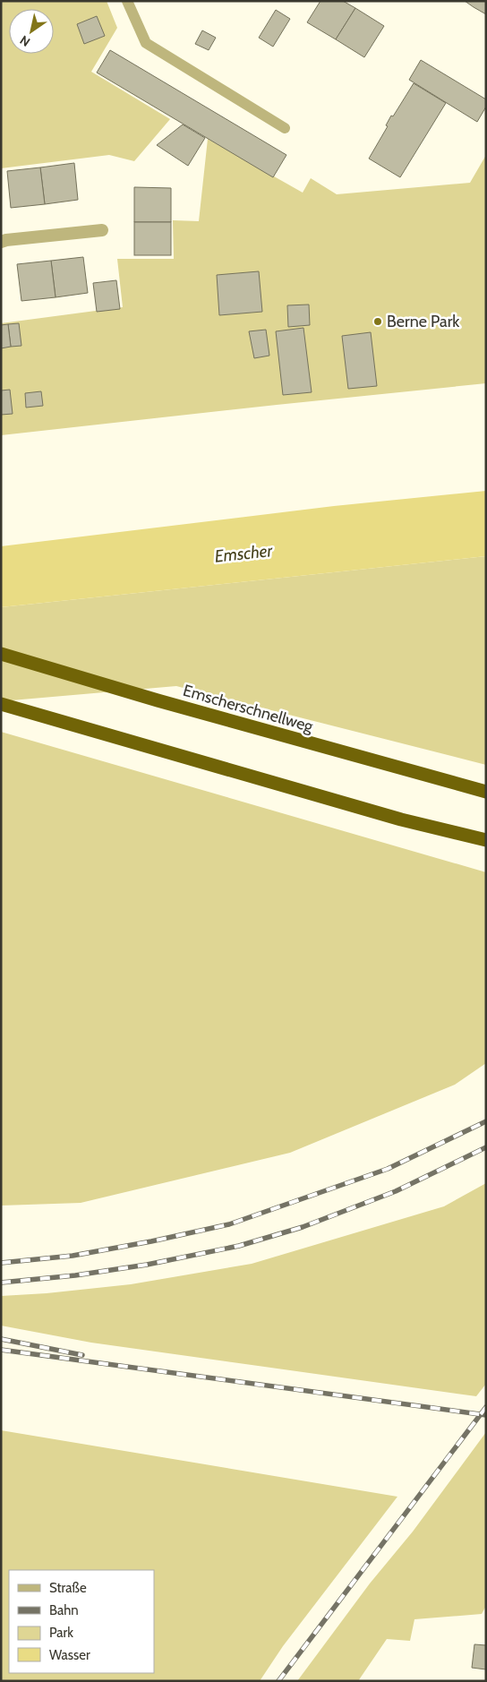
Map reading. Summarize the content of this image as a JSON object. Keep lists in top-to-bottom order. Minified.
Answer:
{"streets":{"highway":["Emscherschnellweg"]},"water":["Emscher"],"places":["Berne Park"],"legend":["Straße","Bahn","Park","Wasser"],"north":"bottom left"}
